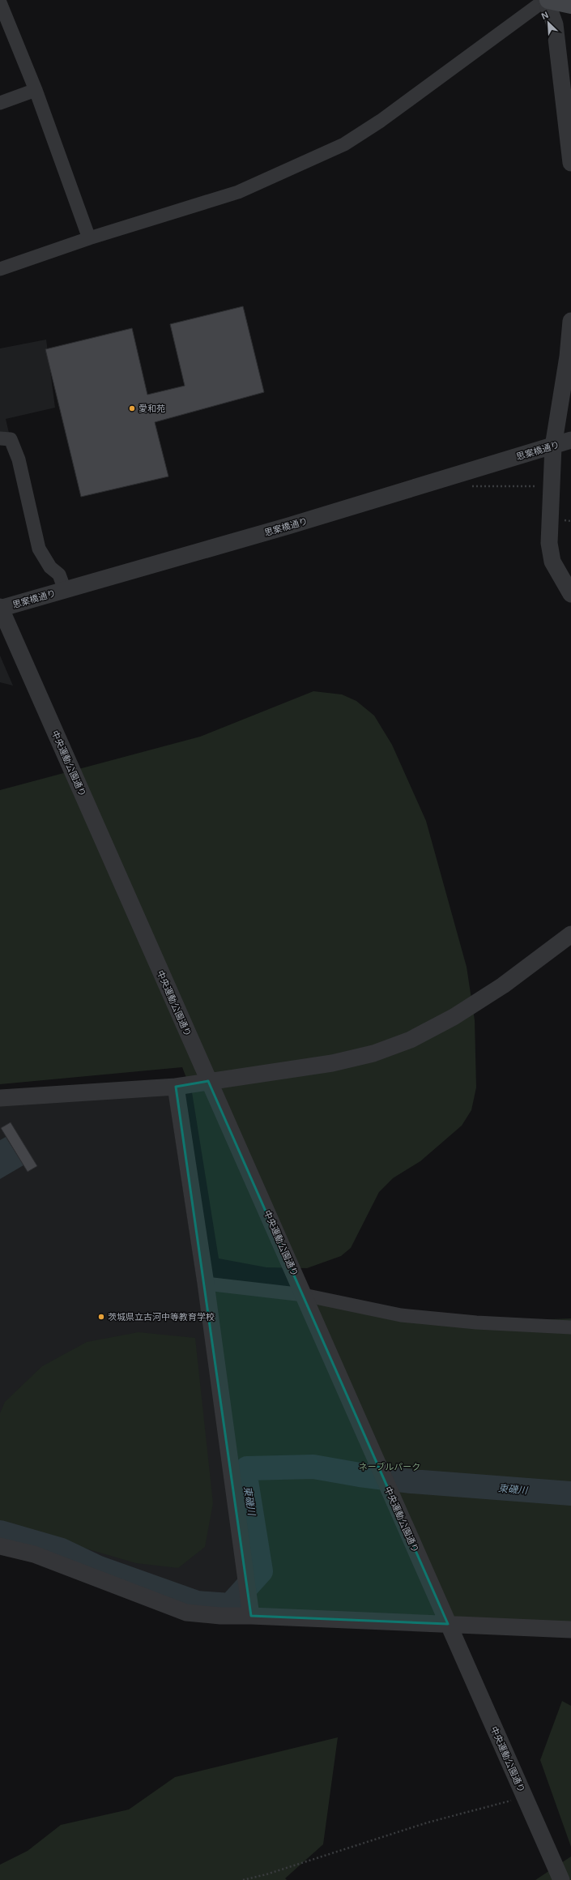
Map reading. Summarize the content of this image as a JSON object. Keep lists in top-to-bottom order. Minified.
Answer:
{"streets":{"street":["思案橋通り","中央運動公園通り"]},"crossings":[["思案橋通り","中央運動公園通り"]],"water":["東磯川"],"parks":["ネーブルパーク"],"places":["愛和苑","茨城県立古河中等教育学校"],"north":"top left"}
